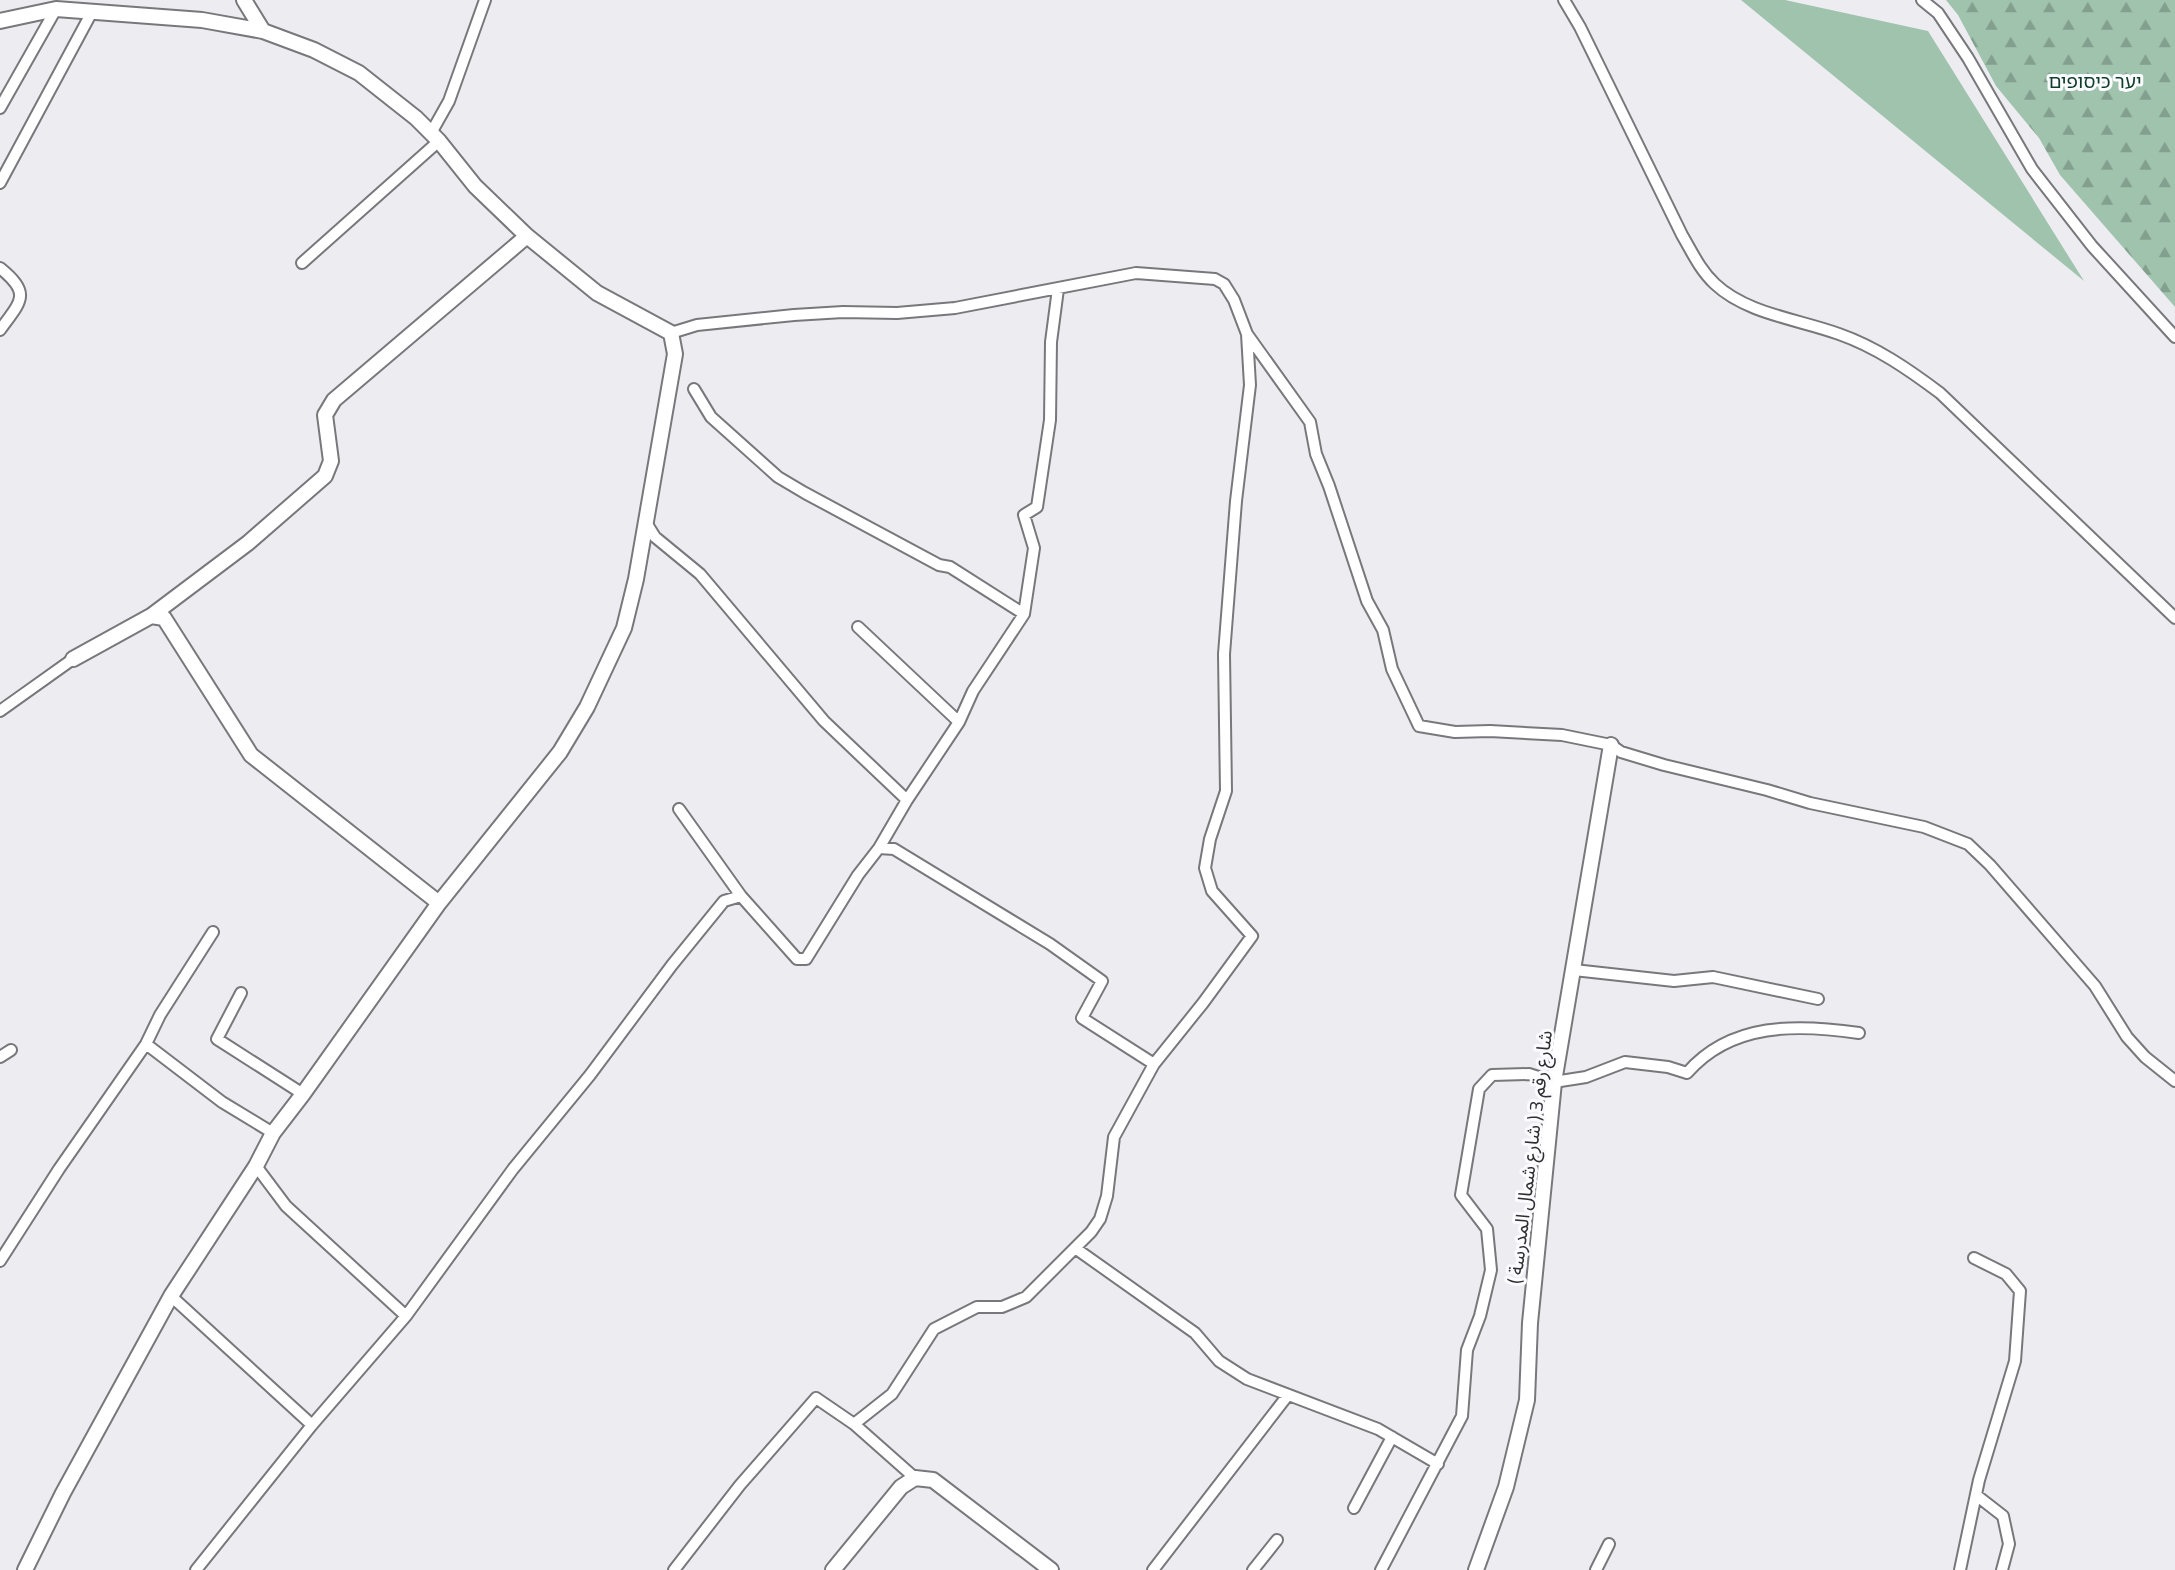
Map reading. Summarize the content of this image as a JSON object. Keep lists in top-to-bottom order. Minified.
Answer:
{"streets":{"street":["شارع رقم 3 ( شارع شمال المدرسة )"]},"parks":["יער כיסופים"]}
